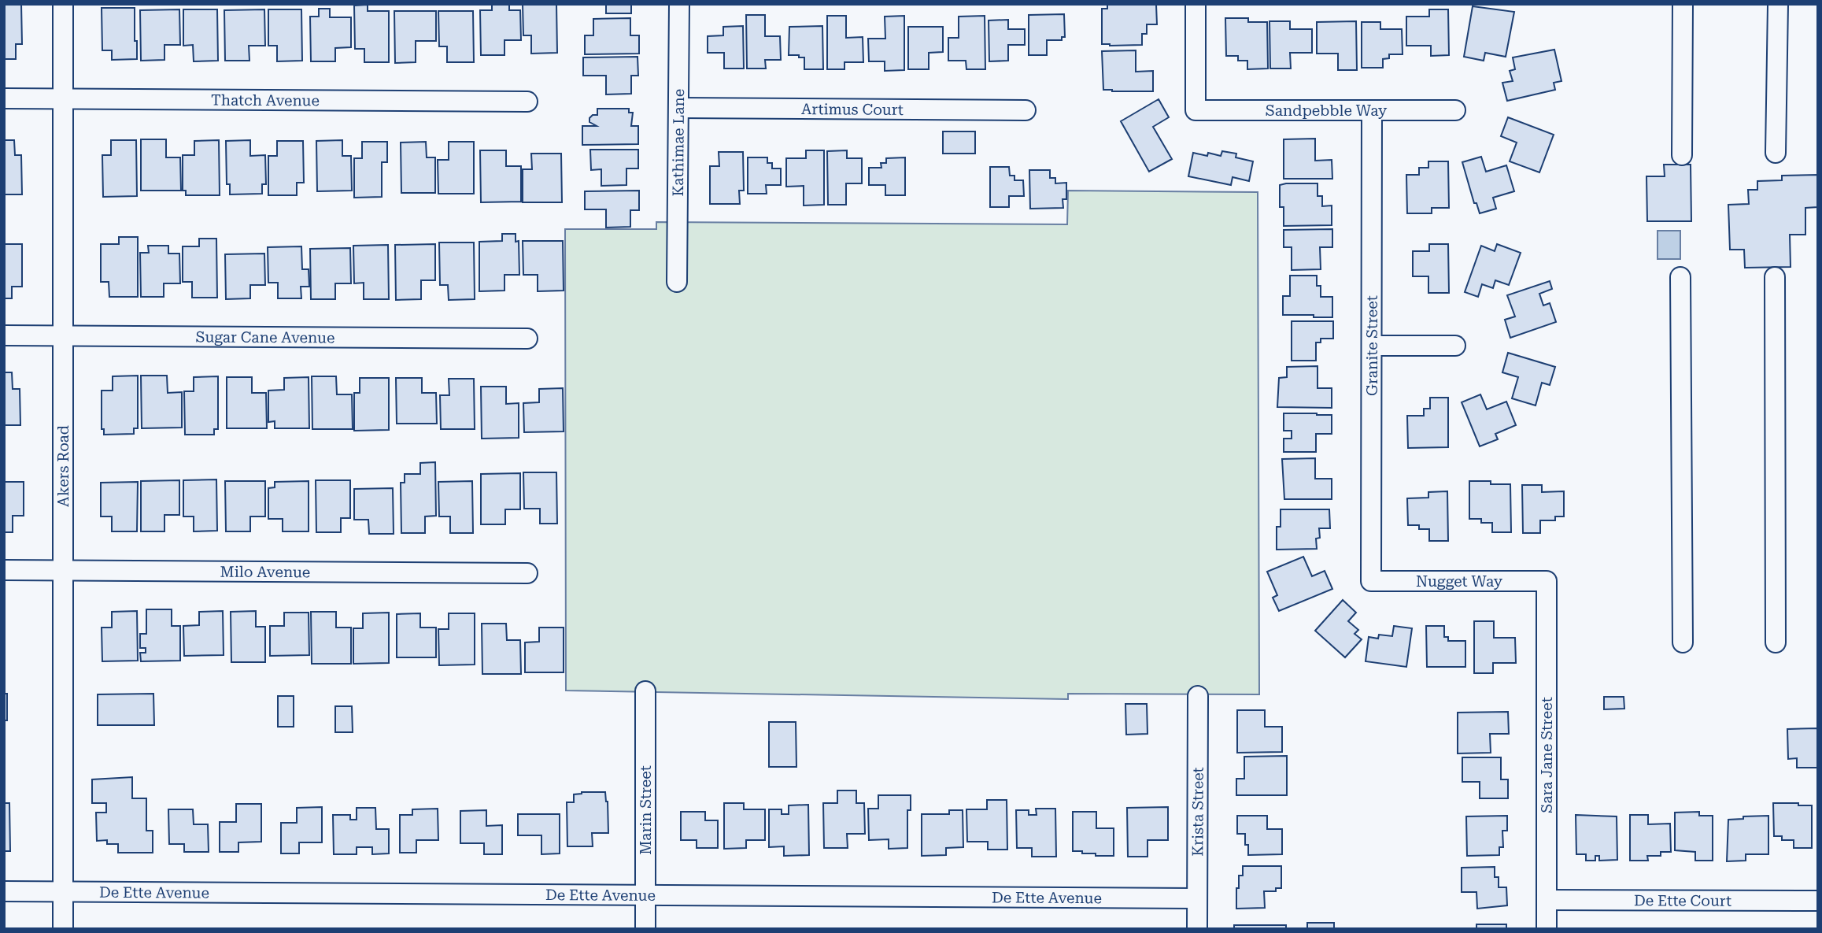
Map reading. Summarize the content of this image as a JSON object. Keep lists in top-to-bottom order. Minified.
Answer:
{"streets":{"street":["Thatch Avenue","Artimus Court","Sandpebble Way","Kathimae Lane","Sugar Cane Avenue","Granite Street","Akers Road","Milo Avenue","Nugget Way","Sara Jane Street","Marin Street","Krista Street","De Ette Avenue","De Ette Court"]},"crossings":[["Thatch Avenue","Akers Road"],["Artimus Court","Kathimae Lane"],["Sandpebble Way","Granite Street"],["Sugar Cane Avenue","Akers Road"],["Granite Street","Nugget Way"],["Akers Road","Milo Avenue"],["Akers Road","De Ette Avenue"],["Nugget Way","Sara Jane Street"],["Sara Jane Street","De Ette Court"],["Marin Street","De Ette Avenue"],["Krista Street","De Ette Avenue"]]}
